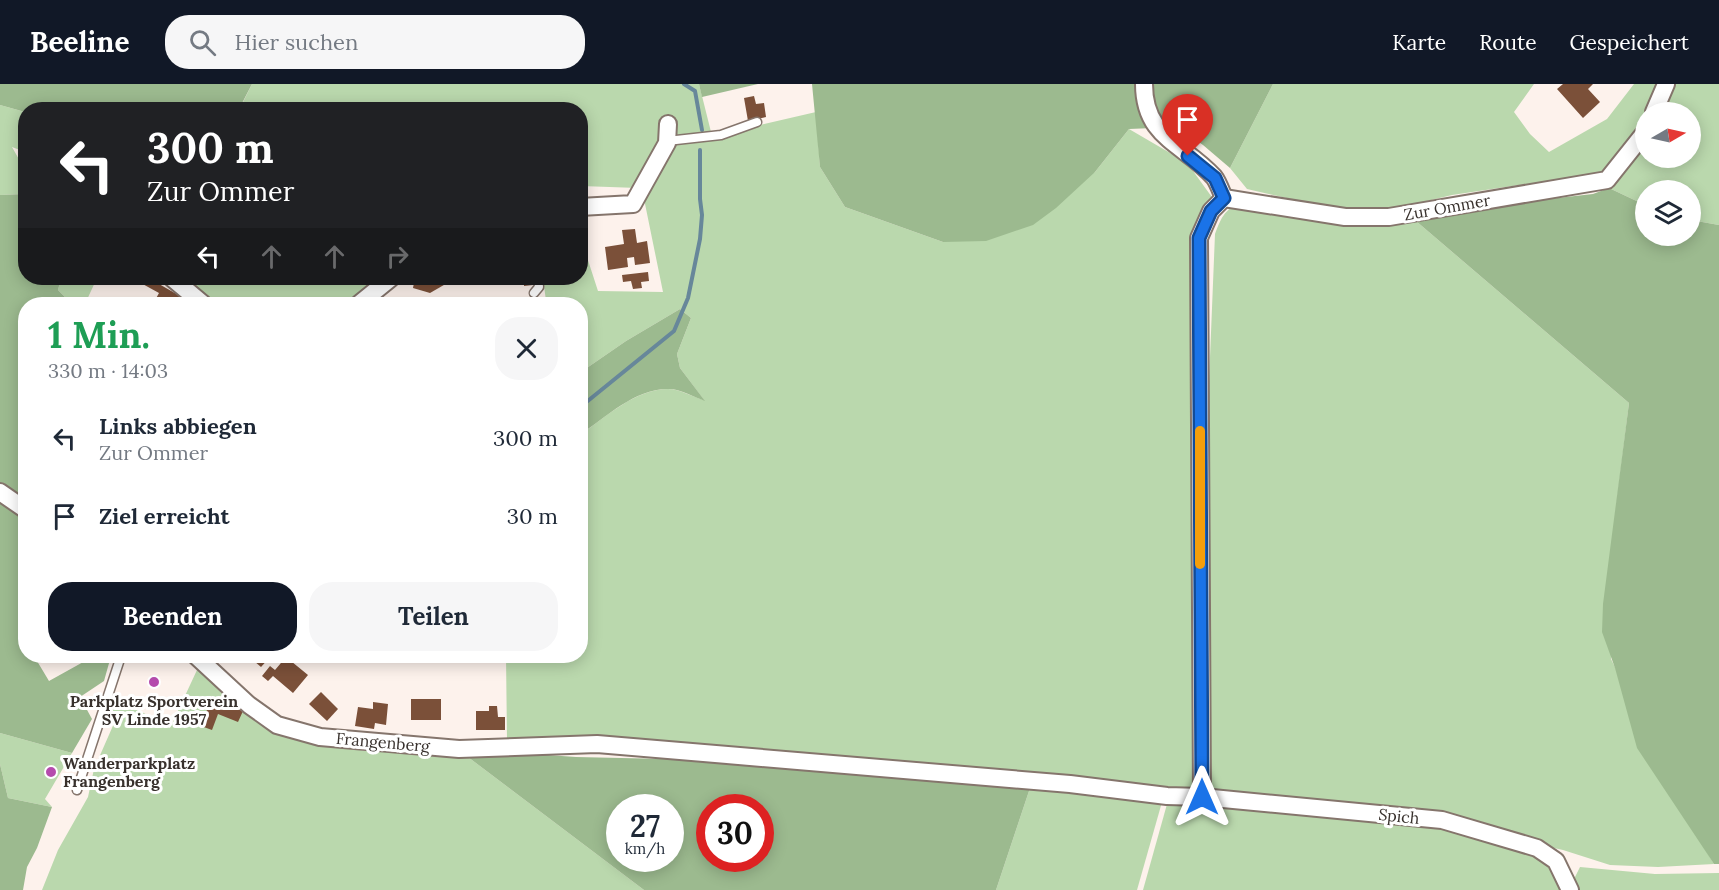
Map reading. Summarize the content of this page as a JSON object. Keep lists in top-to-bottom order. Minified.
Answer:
{"streets":{"street":["Zur Ommer","Frangenberg","Spich"]},"crossings":[["Frangenberg","Spich"]],"places":["Parkplatz Sportverein SV Linde 1957","Wanderparkplatz Frangenberg"],"north":"right","page":{"header":"Beeline","search":"Hier suchen","nav":["Karte","Route","Gespeichert"],"turn":["300 m","Zur Ommer"],"heading":["1 Min.","330 m · 14:03"],"list":[{"name":"Links abbiegen","note":"Zur Ommer","value":"300 m"},{"name":"Ziel erreicht","value":"30 m"}],"buttons":["Beenden","Teilen"],"speed":"27 km/h","limit":"30"}}
